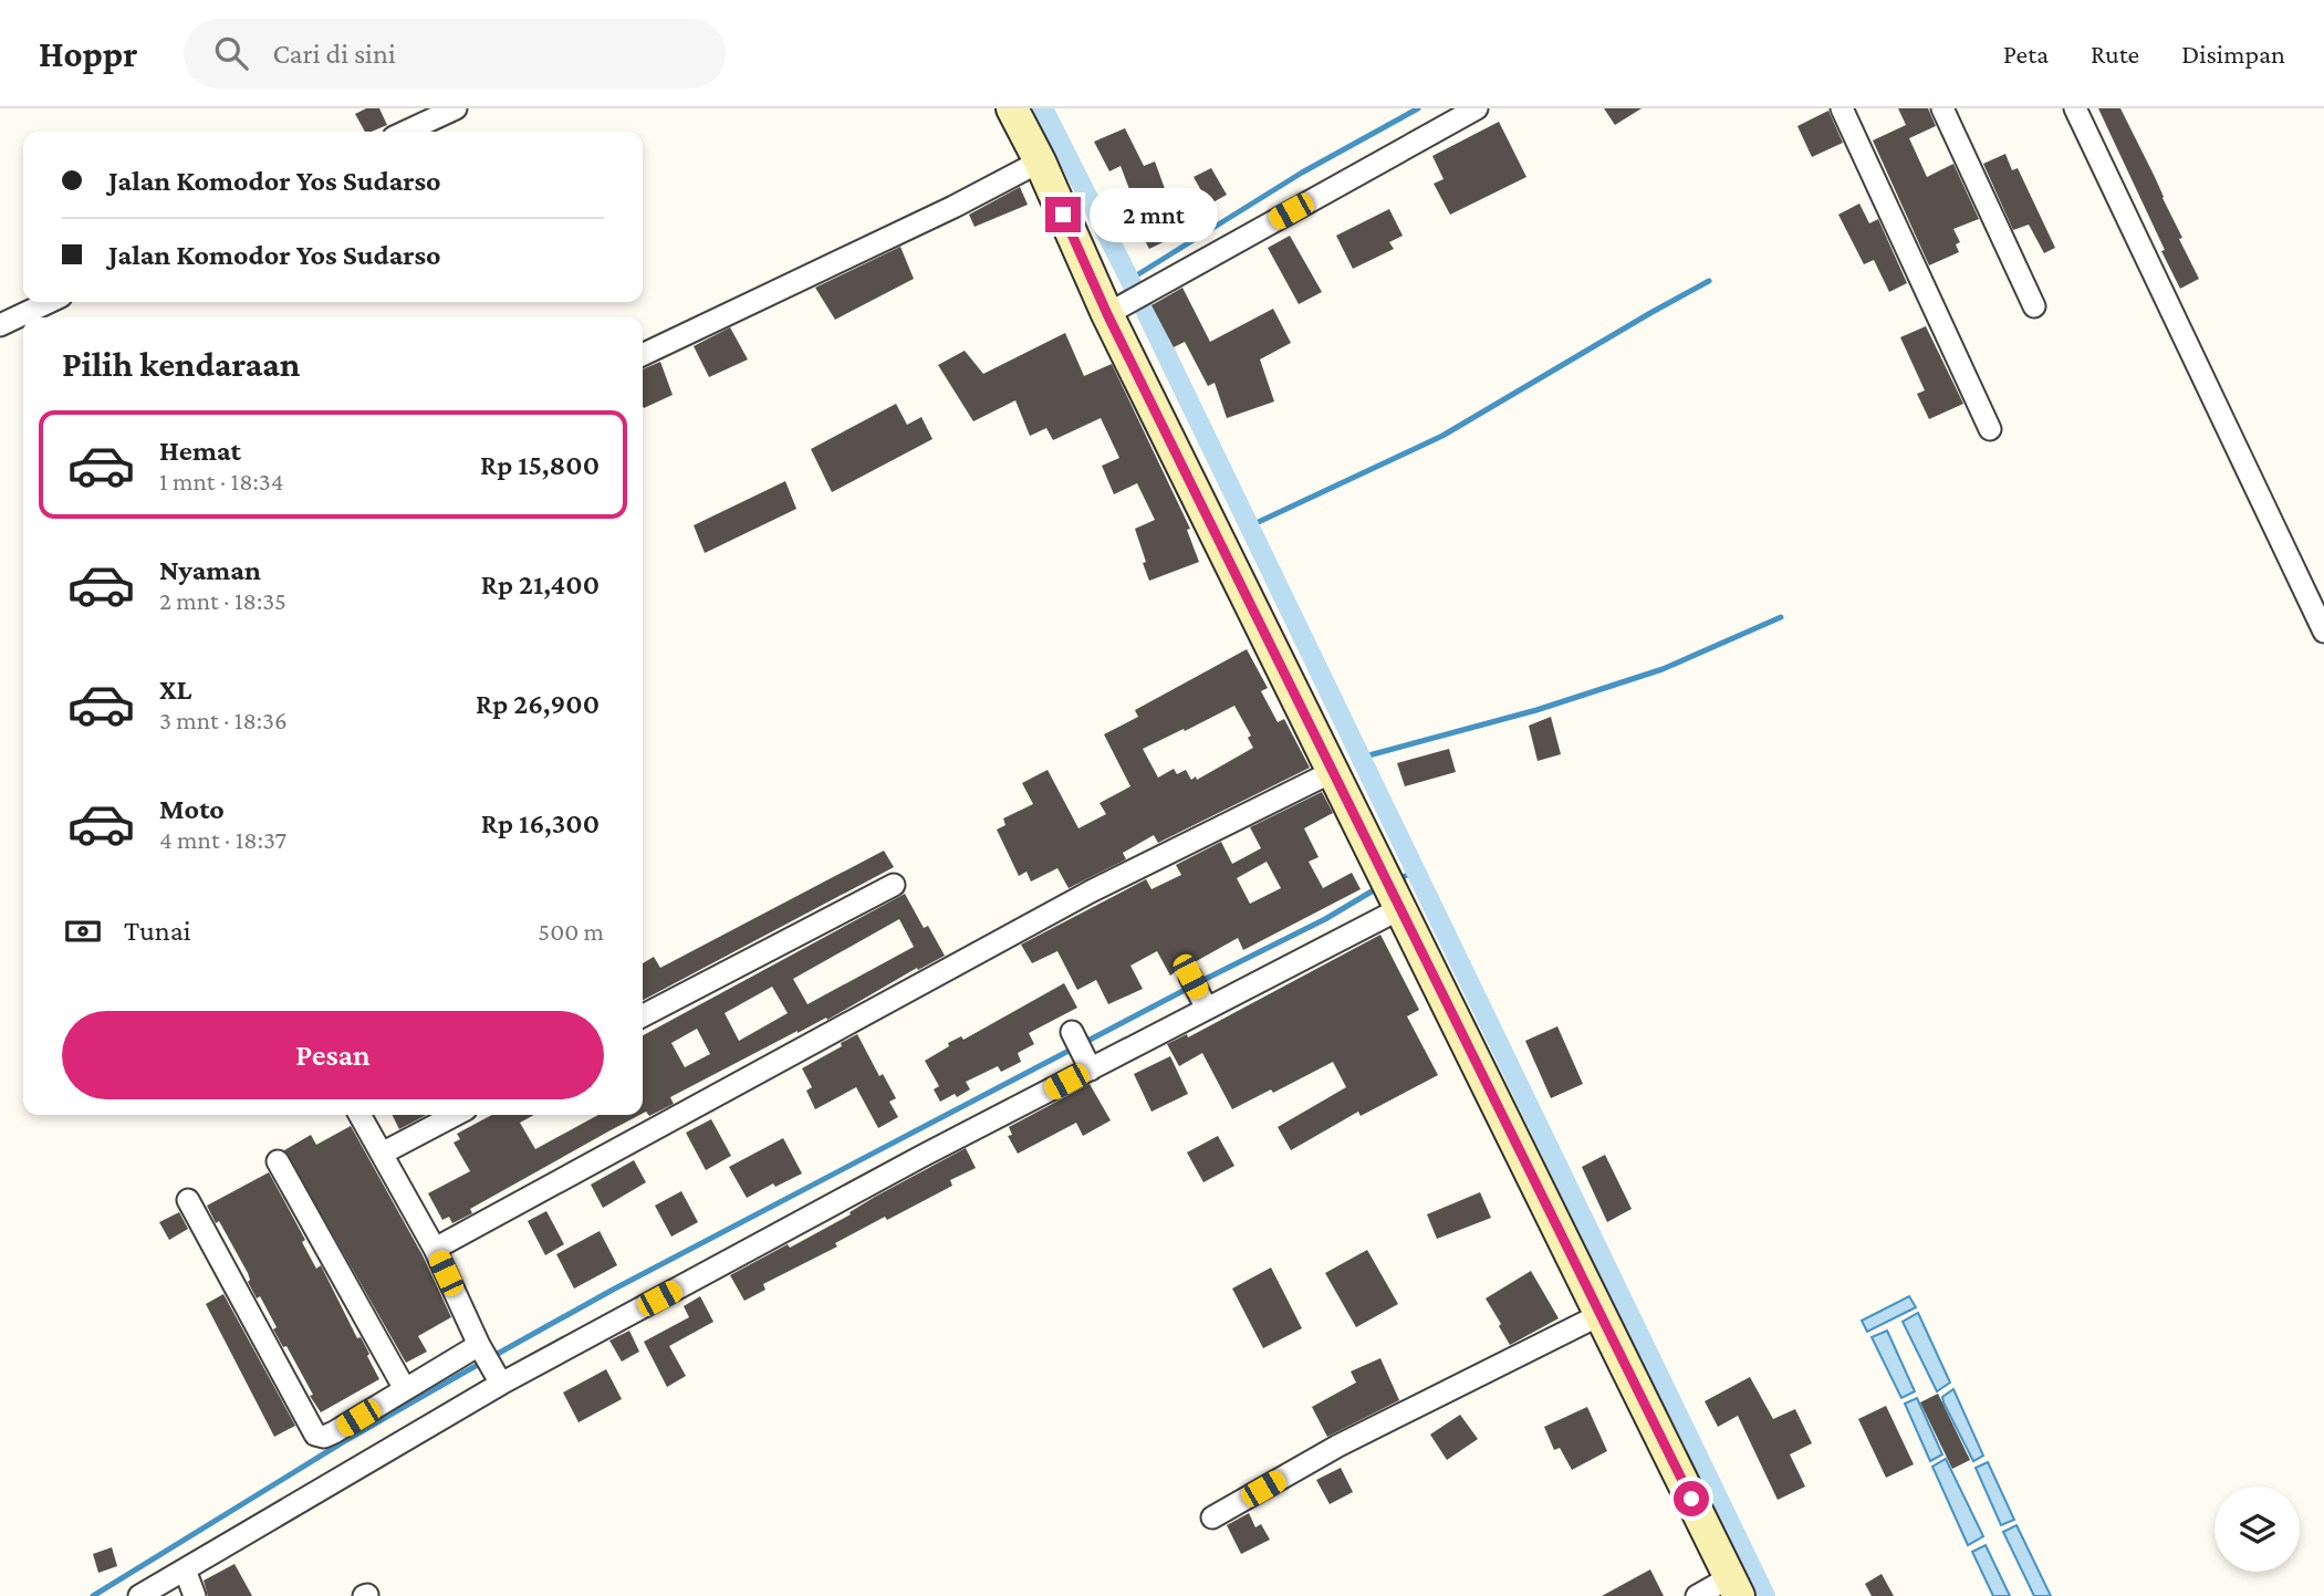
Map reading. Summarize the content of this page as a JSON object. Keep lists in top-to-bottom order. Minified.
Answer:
{"page":{"header":"Hoppr","search":"Cari di sini","nav":["Peta","Rute","Disimpan"],"banner":["Jalan Komodor Yos Sudarso","Jalan Komodor Yos Sudarso"],"bubble":"2 mnt","heading":"Pilih kendaraan","list":[{"name":"Hemat","note":"1 mnt · 18:34","value":"Rp 15,800"},{"name":"Nyaman","note":"2 mnt · 18:35","value":"Rp 21,400"},{"name":"XL","note":"3 mnt · 18:36","value":"Rp 26,900"},{"name":"Moto","note":"4 mnt · 18:37","value":"Rp 16,300"}],"pay":["Tunai","500 m"],"buttons":"Pesan"}}
